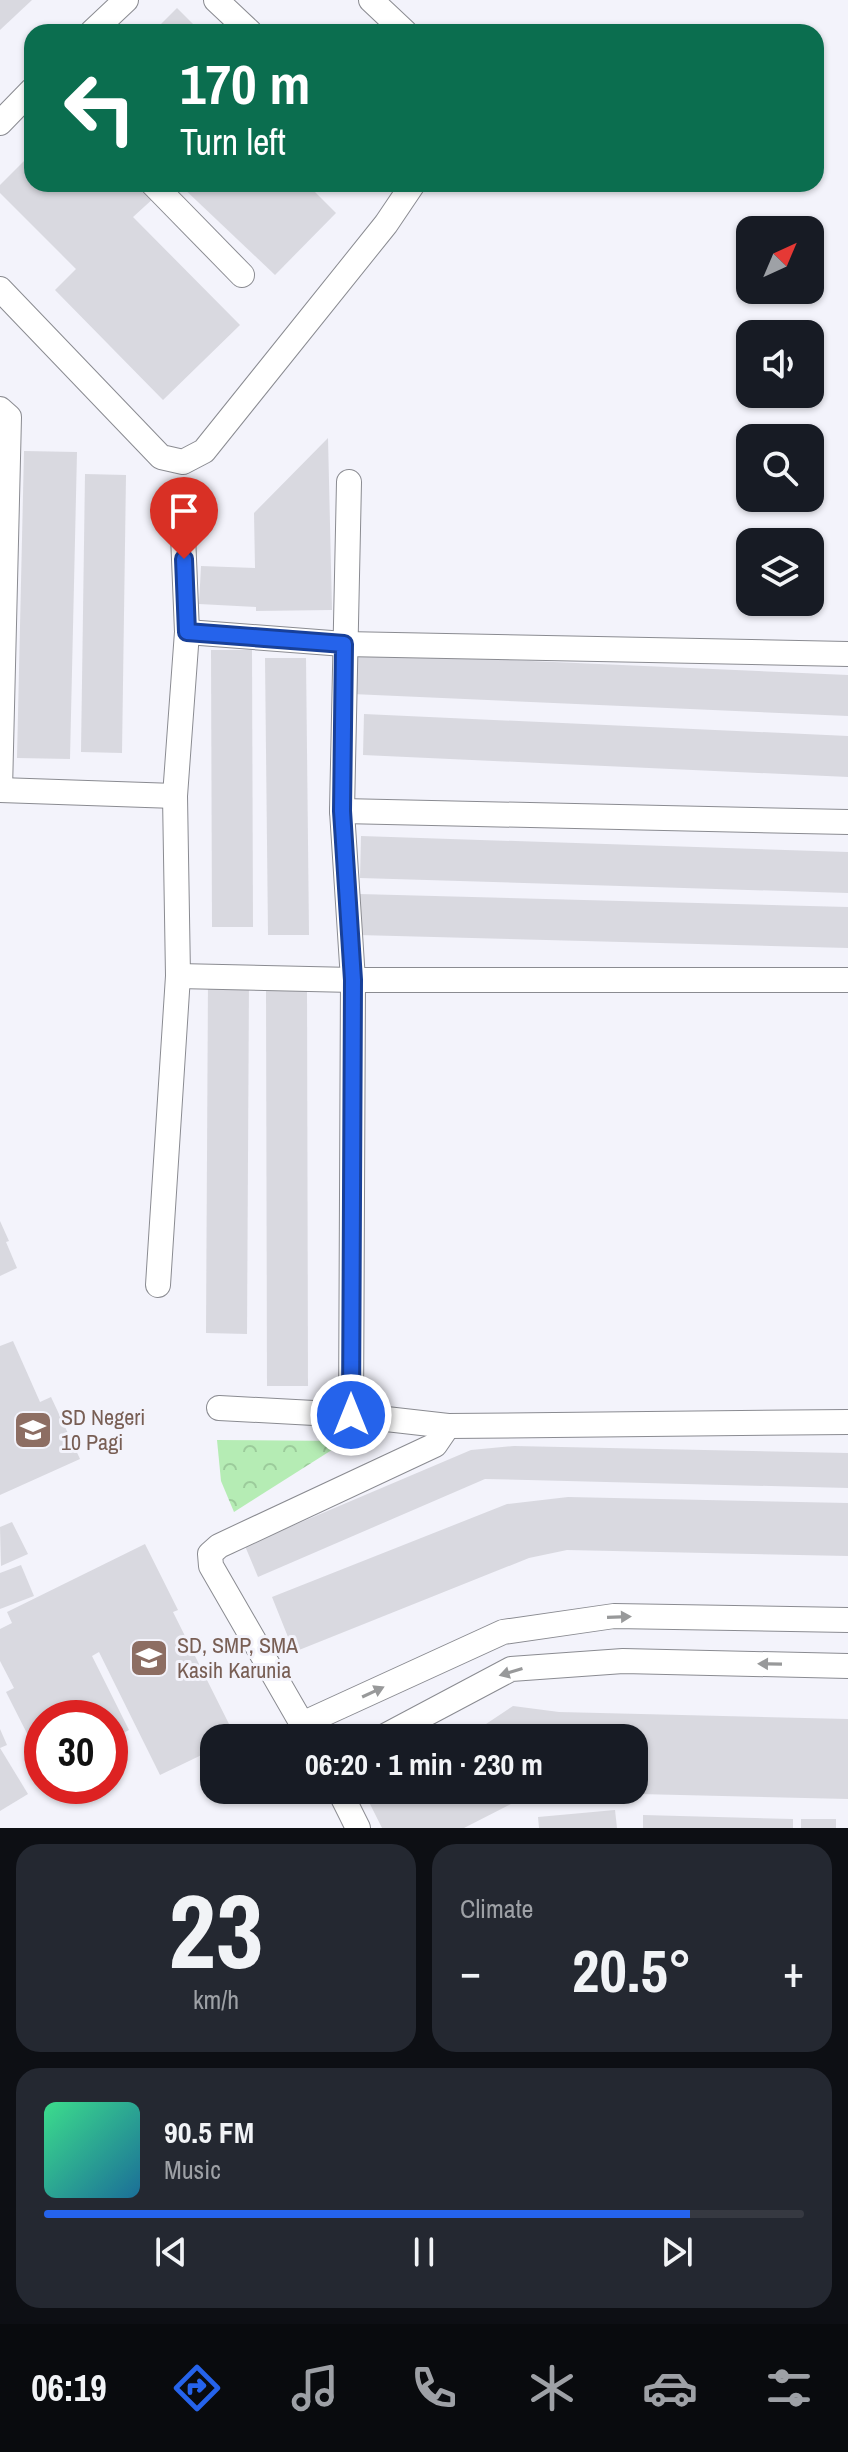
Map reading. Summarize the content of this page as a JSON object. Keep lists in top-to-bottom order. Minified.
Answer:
{"places":{"school or university":["SD Negeri 10 Pagi","SD, SMP, SMA Kasih Karunia"]},"north":"top right","page":{"turn":["170 m","Turn left"],"limit":"30","trip":"06:20 · 1 min · 230 m","tile":[["23","km/h"],"Climate"],"heat":["−","20.5°","+"],"song":["90.5 FM","Music"],"tabs":"06:19"}}
